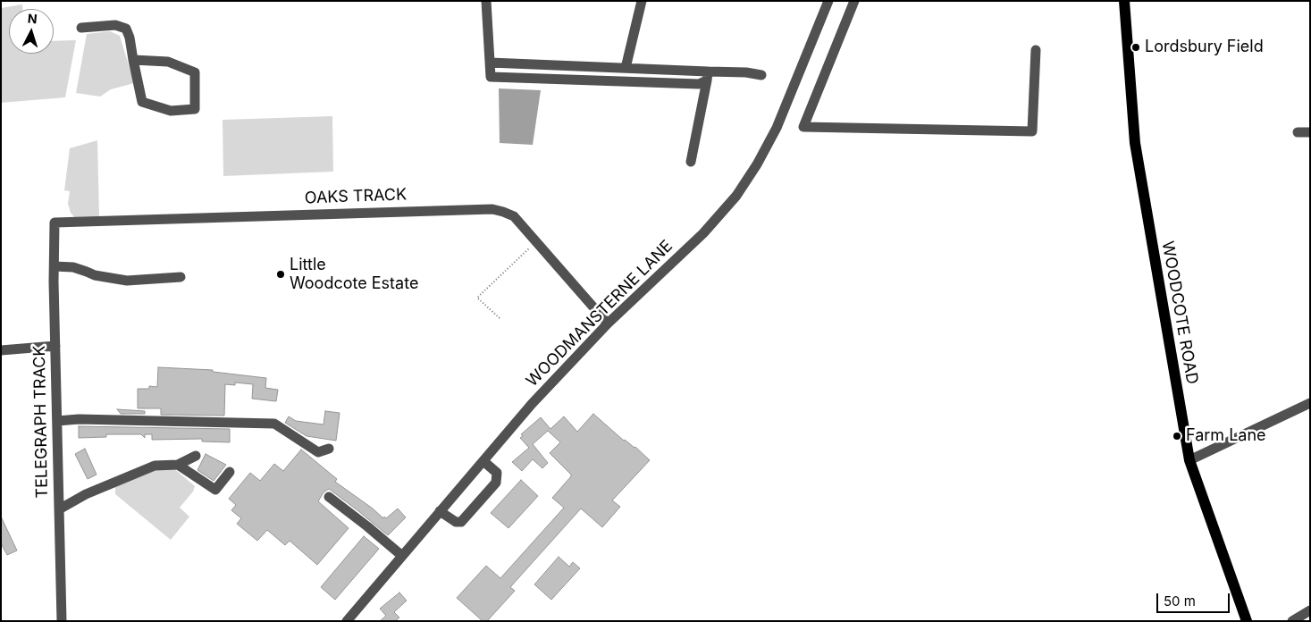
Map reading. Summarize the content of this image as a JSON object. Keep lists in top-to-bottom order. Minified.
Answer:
{"streets":{"main road":["WOODCOTE ROAD"],"street":["OAKS TRACK","WOODMANSTERNE LANE","TELEGRAPH TRACK"]},"crossings":[["OAKS TRACK","WOODMANSTERNE LANE"],["OAKS TRACK","TELEGRAPH TRACK"]],"places":["Lordsbury Field","Little Woodcote Estate","Farm Lane"],"scale_bar":"50 m","north":"top"}
